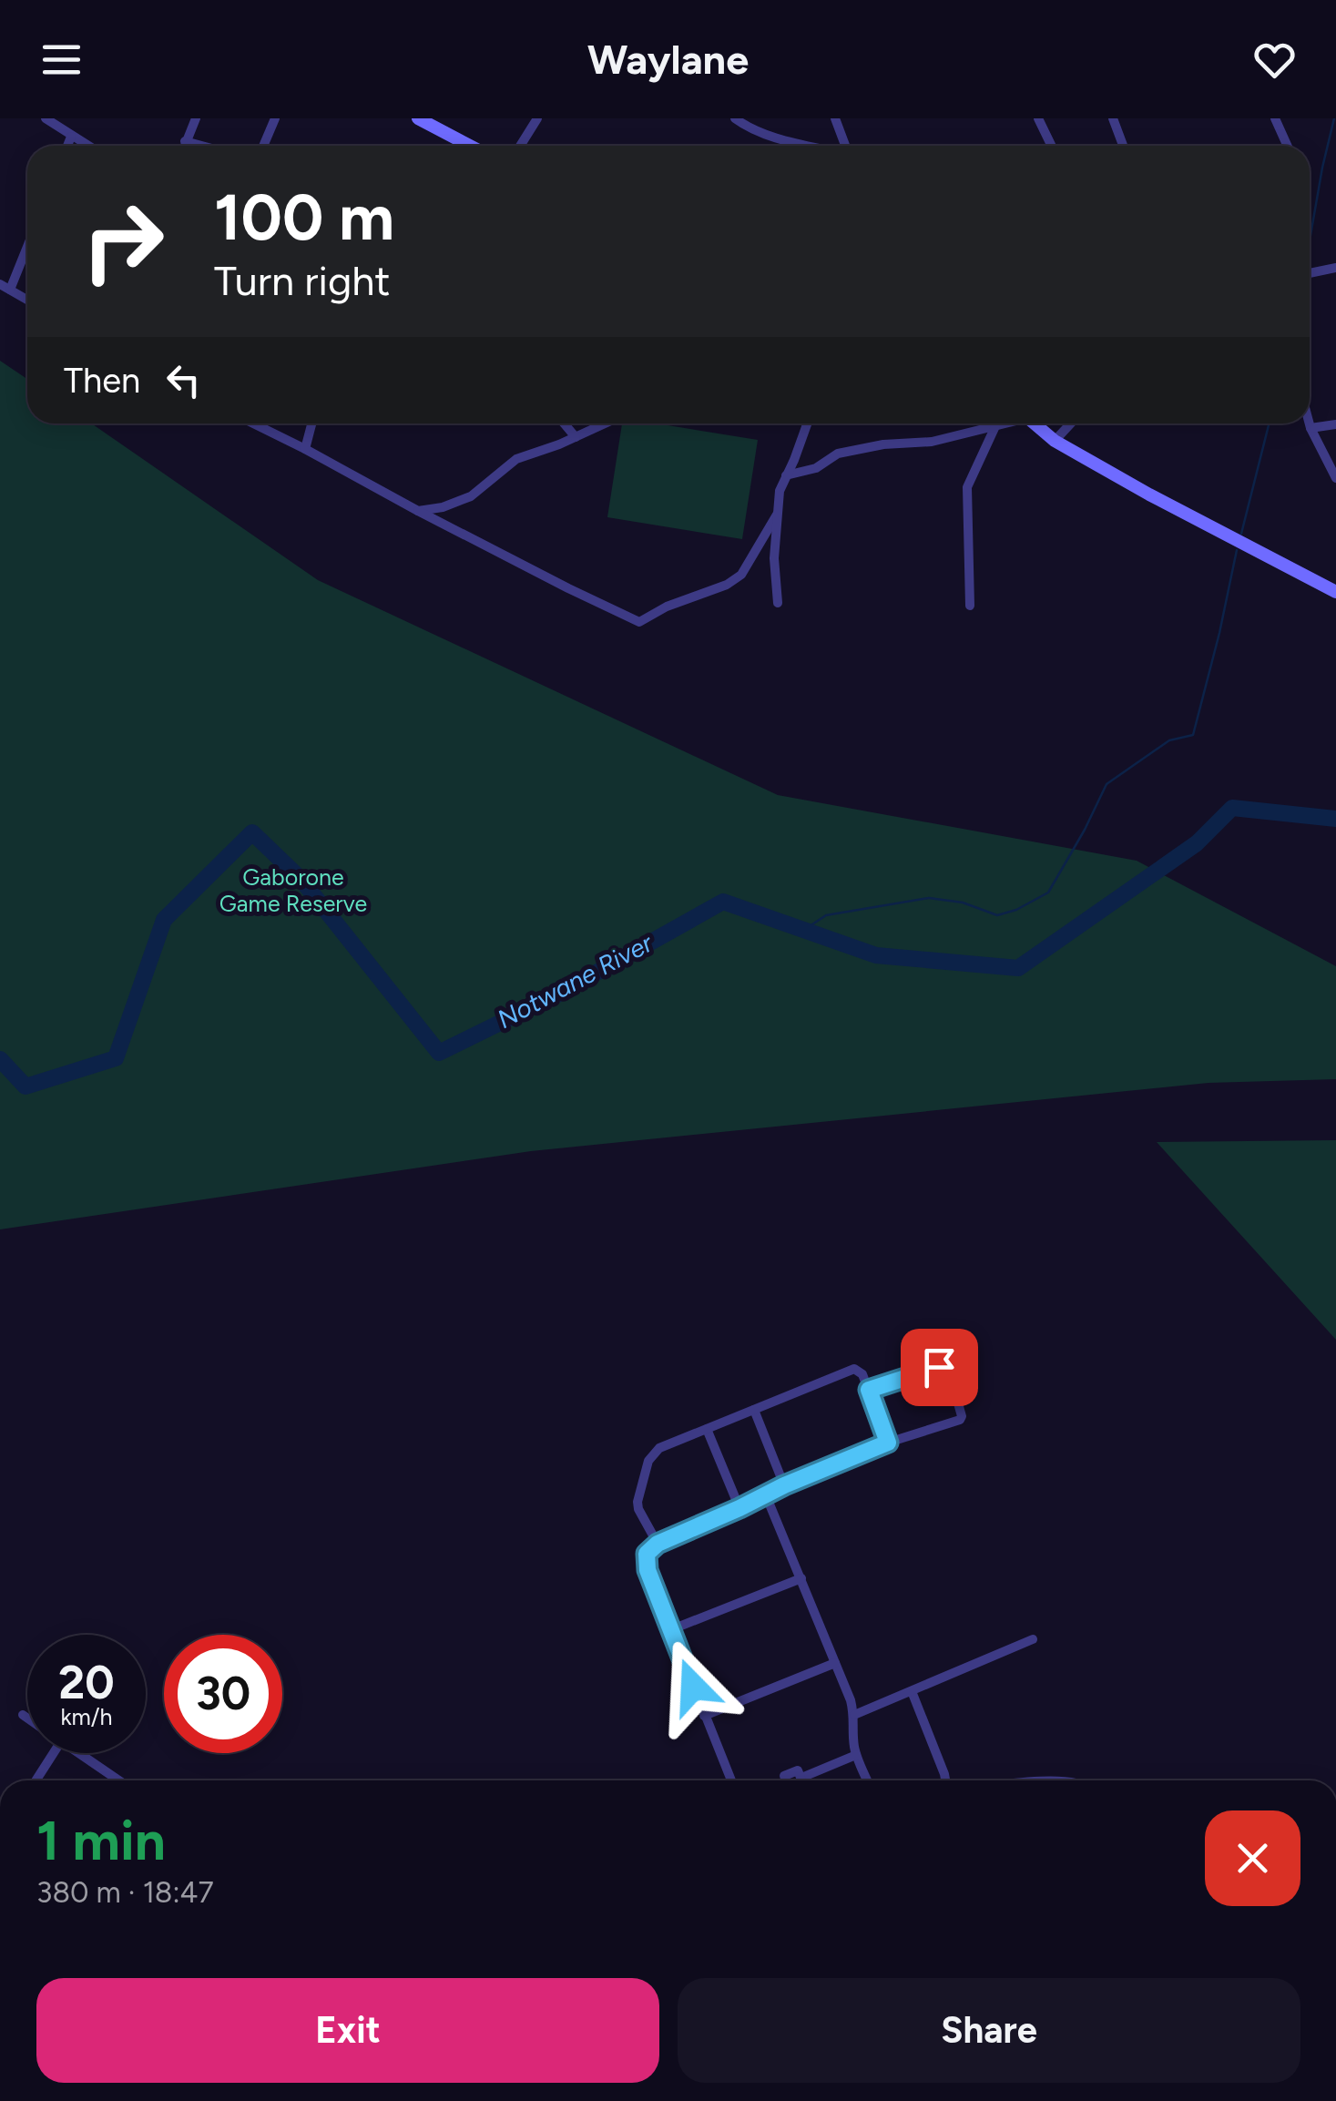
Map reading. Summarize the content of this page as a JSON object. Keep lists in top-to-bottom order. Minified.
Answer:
{"water":["Notwane River"],"parks":["Gaborone Game Reserve"],"page":{"header":"Waylane","turn":["100 m","Turn right"],"then":"Then","speed":"20 km/h","limit":"30","heading":["1 min","380 m · 18:47"],"buttons":["Exit","Share"]}}
